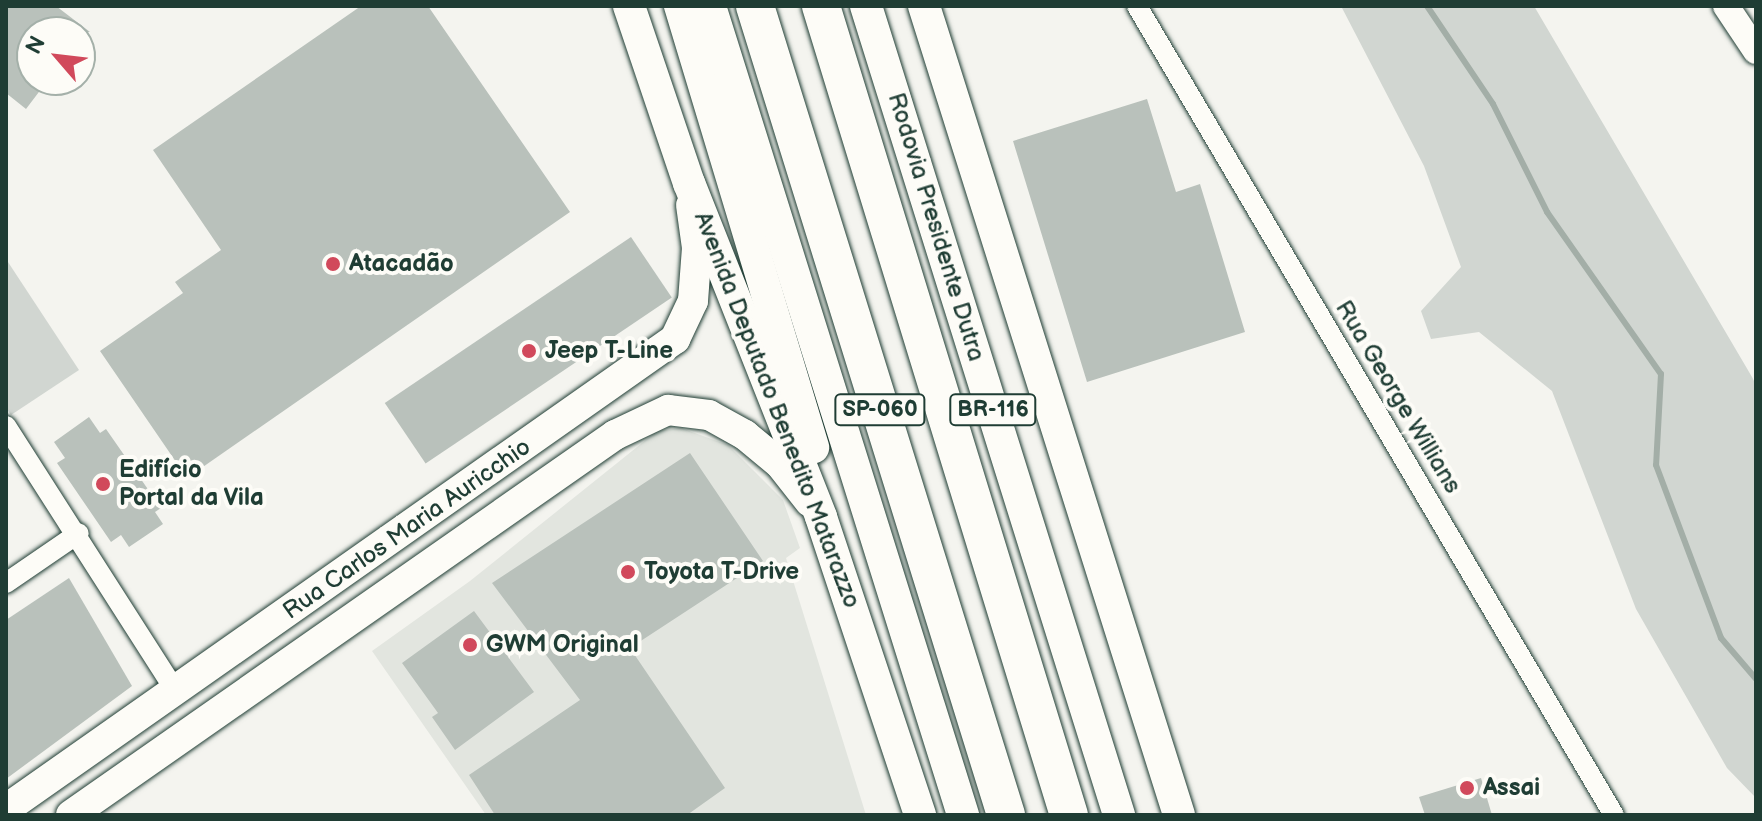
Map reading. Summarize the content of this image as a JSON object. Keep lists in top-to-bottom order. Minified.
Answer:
{"streets":{"highway":["Rodovia Presidente Dutra","SP-060"],"main road":["Avenida Deputado Benedito Matarazzo","BR-116","Rua Carlos Maria Auricchio"],"street":["Rua George Willians"]},"crossings":[["Avenida Deputado Benedito Matarazzo","Rua Carlos Maria Auricchio"]],"places":["Atacadão","Jeep T-Line","Edifício Portal da Vila","Toyota T-Drive","GWM Original","Assai"],"north":"top left"}
